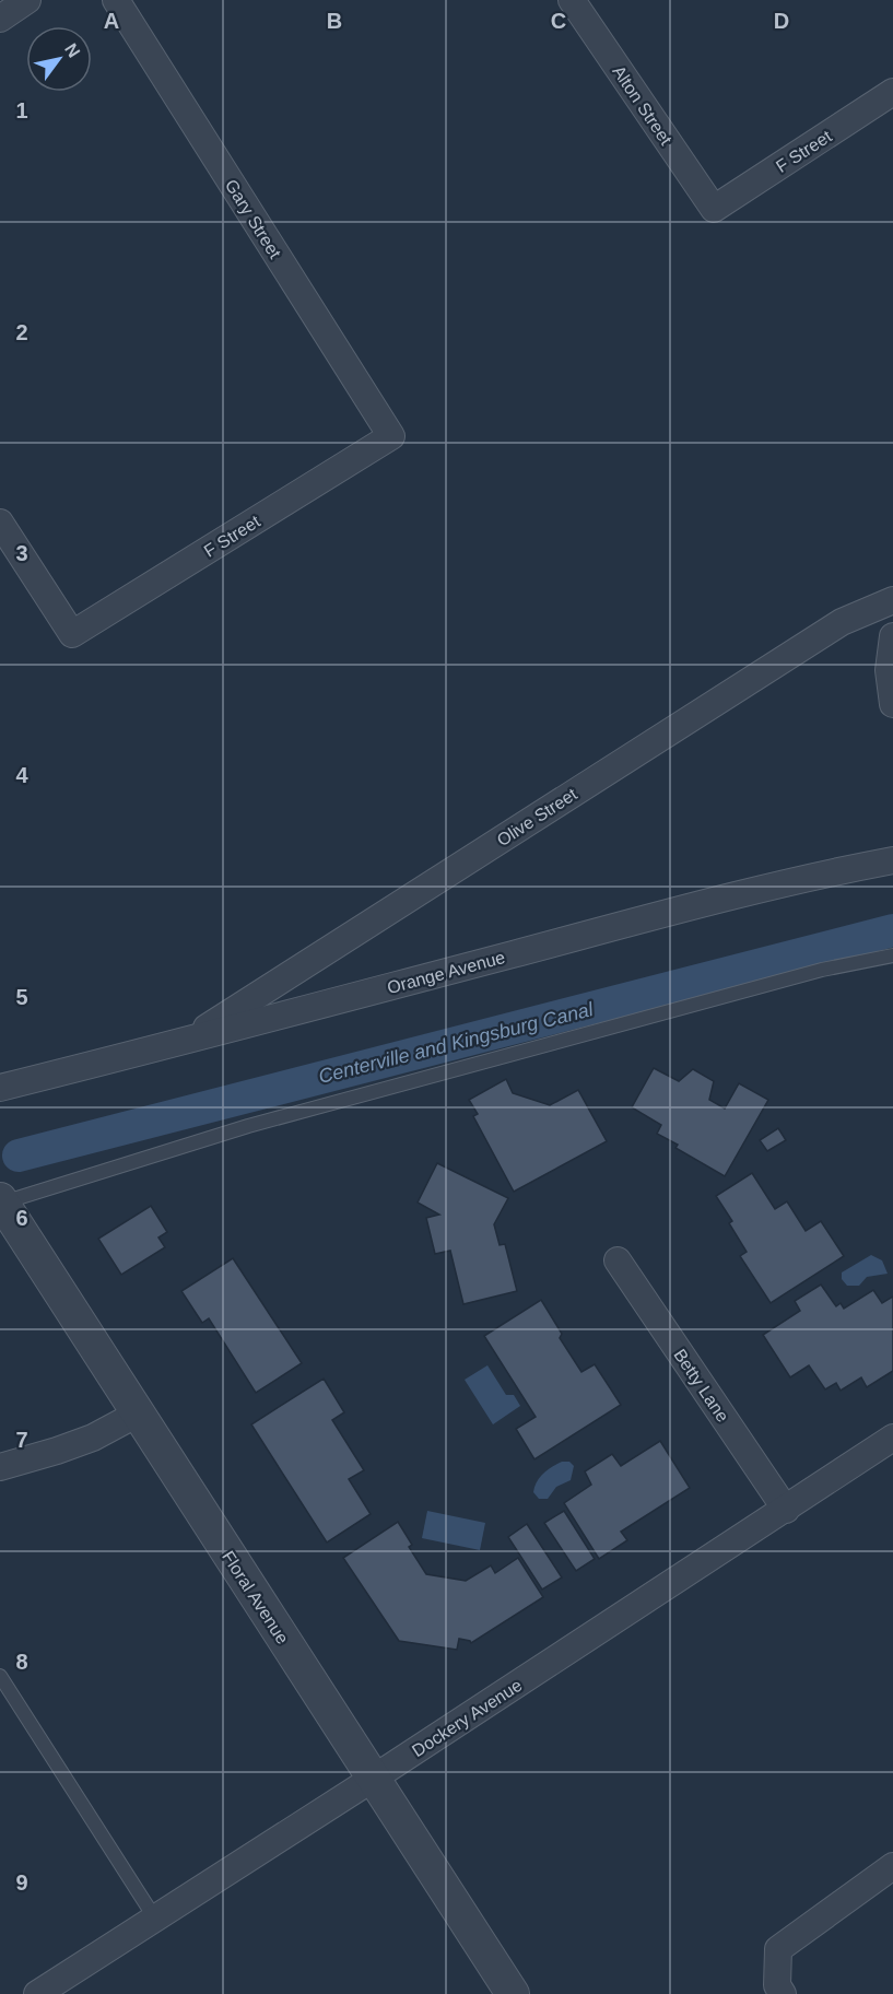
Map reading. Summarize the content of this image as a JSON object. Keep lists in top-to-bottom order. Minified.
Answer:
{"streets":{"street":["Alton Street","F Street","Gary Street","Olive Street","Orange Avenue","Betty Lane","Floral Avenue","Dockery Avenue"]},"crossings":[["Alton Street","F Street"],["F Street","Gary Street"],["Olive Street","Orange Avenue"],["Betty Lane","Dockery Avenue"],["Floral Avenue","Dockery Avenue"]],"water":["Centerville and Kingsburg Canal"],"north":"top right","grid":{"columns":["A","B","C","D"],"rows":["1","2","3","4","5","6","7","8","9"]}}
